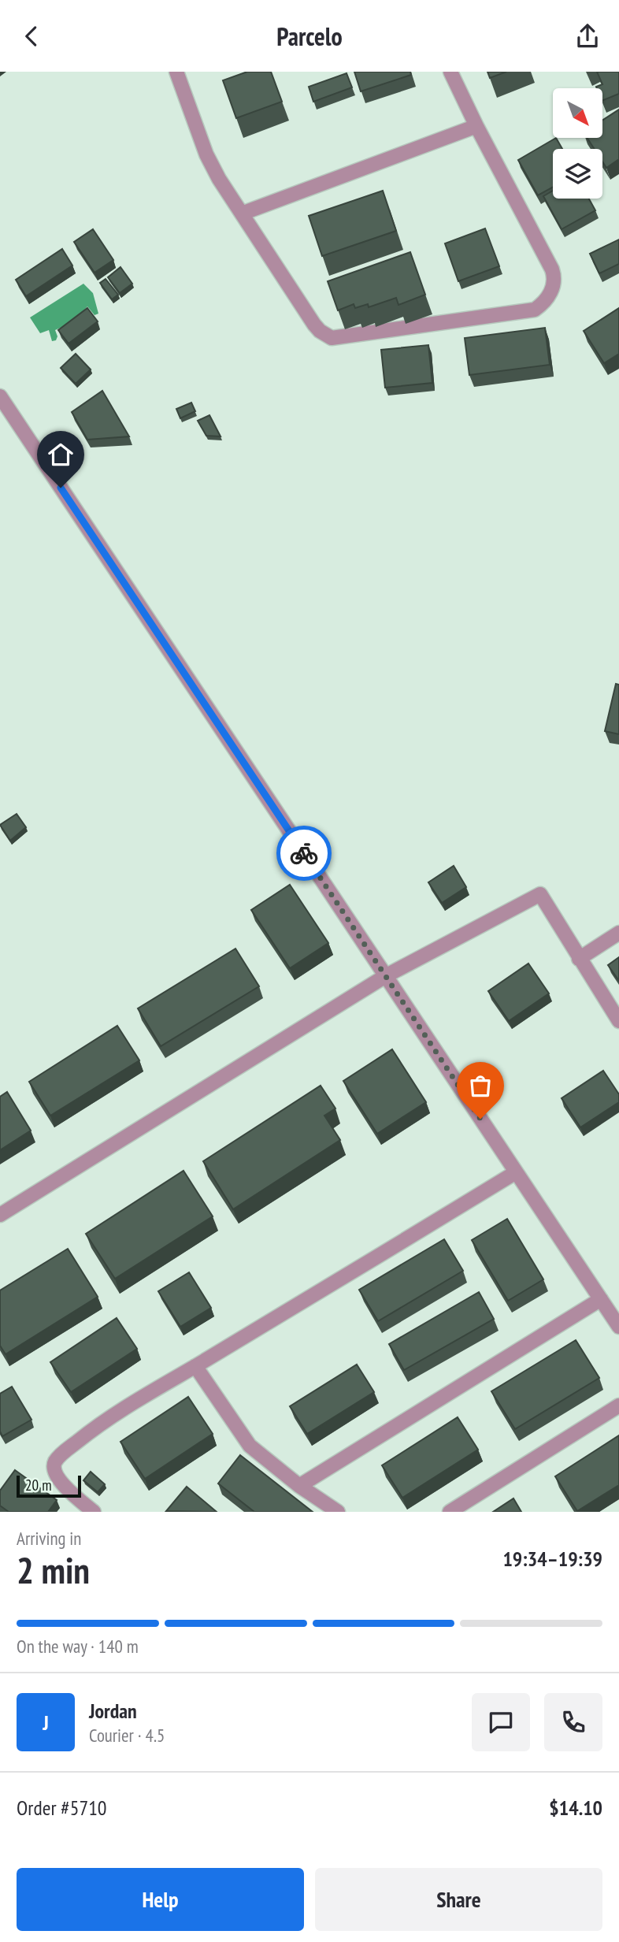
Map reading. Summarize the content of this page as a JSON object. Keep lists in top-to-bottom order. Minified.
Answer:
{"scale_bar":"20 m","north":"bottom right","page":{"header":"Parcelo","scale":"20 m","heading":["2 min","Arriving in","19:34–19:39"],"panel":["Jordan","Courier · 4.5","Order #5710","$14.10"],"bar":"On the way · 140 m","round":"J","buttons":["Help","Share"]}}
